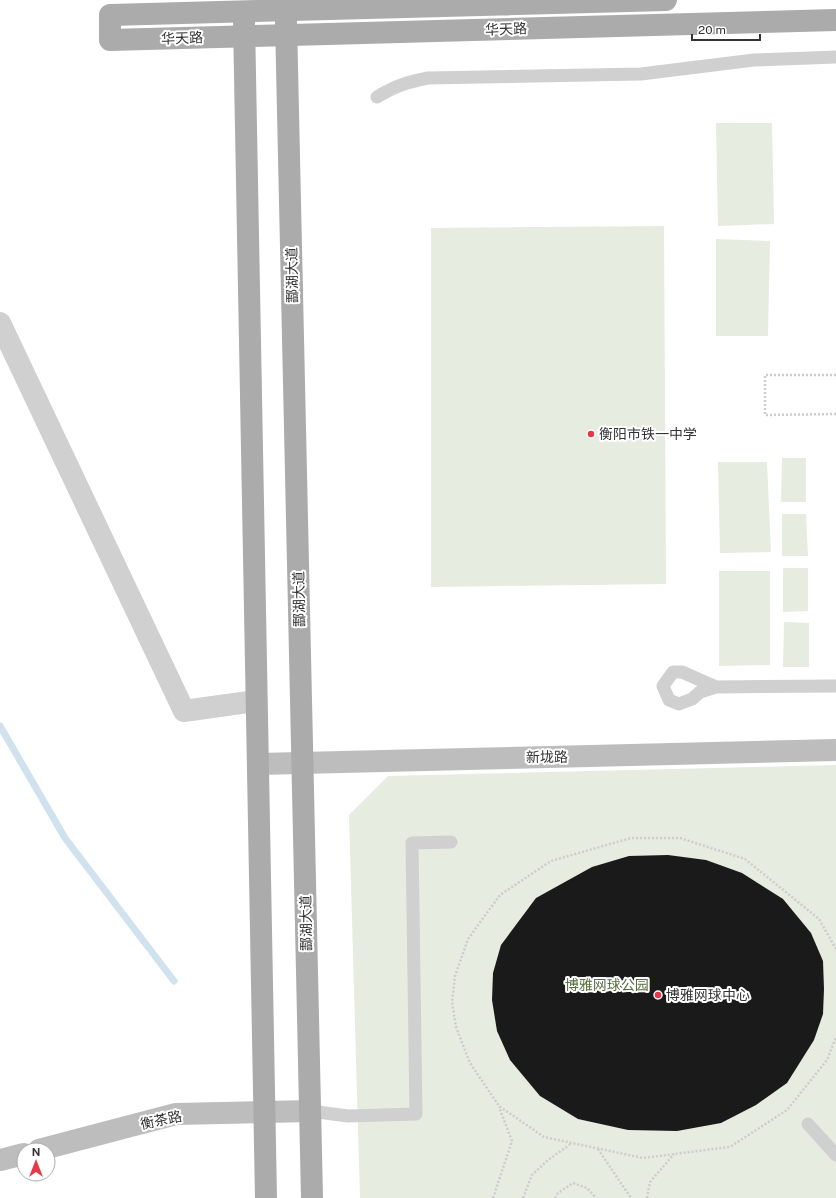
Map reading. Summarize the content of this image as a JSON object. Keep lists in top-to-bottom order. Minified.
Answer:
{"streets":{"main road":["华天路","酃湖大道","新垅路","衡茶路"]},"crossings":[["华天路","酃湖大道"],["酃湖大道","新垅路"],["酃湖大道","衡茶路"]],"parks":["博雅网球公园"],"places":["衡阳市铁一中学","博雅网球中心"],"scale_bar":"20 m","north":"top"}
